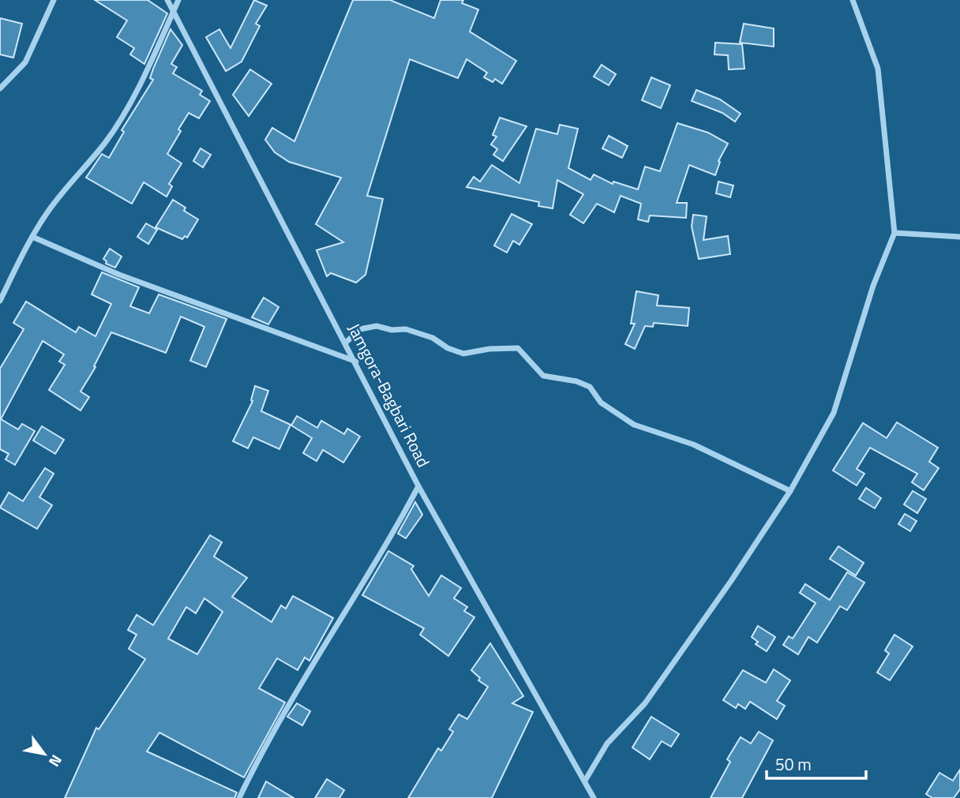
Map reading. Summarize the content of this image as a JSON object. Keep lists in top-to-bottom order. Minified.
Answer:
{"streets":{"street":["Jamgora-Bagbari Road"]},"scale_bar":"50 m","north":"bottom right"}
